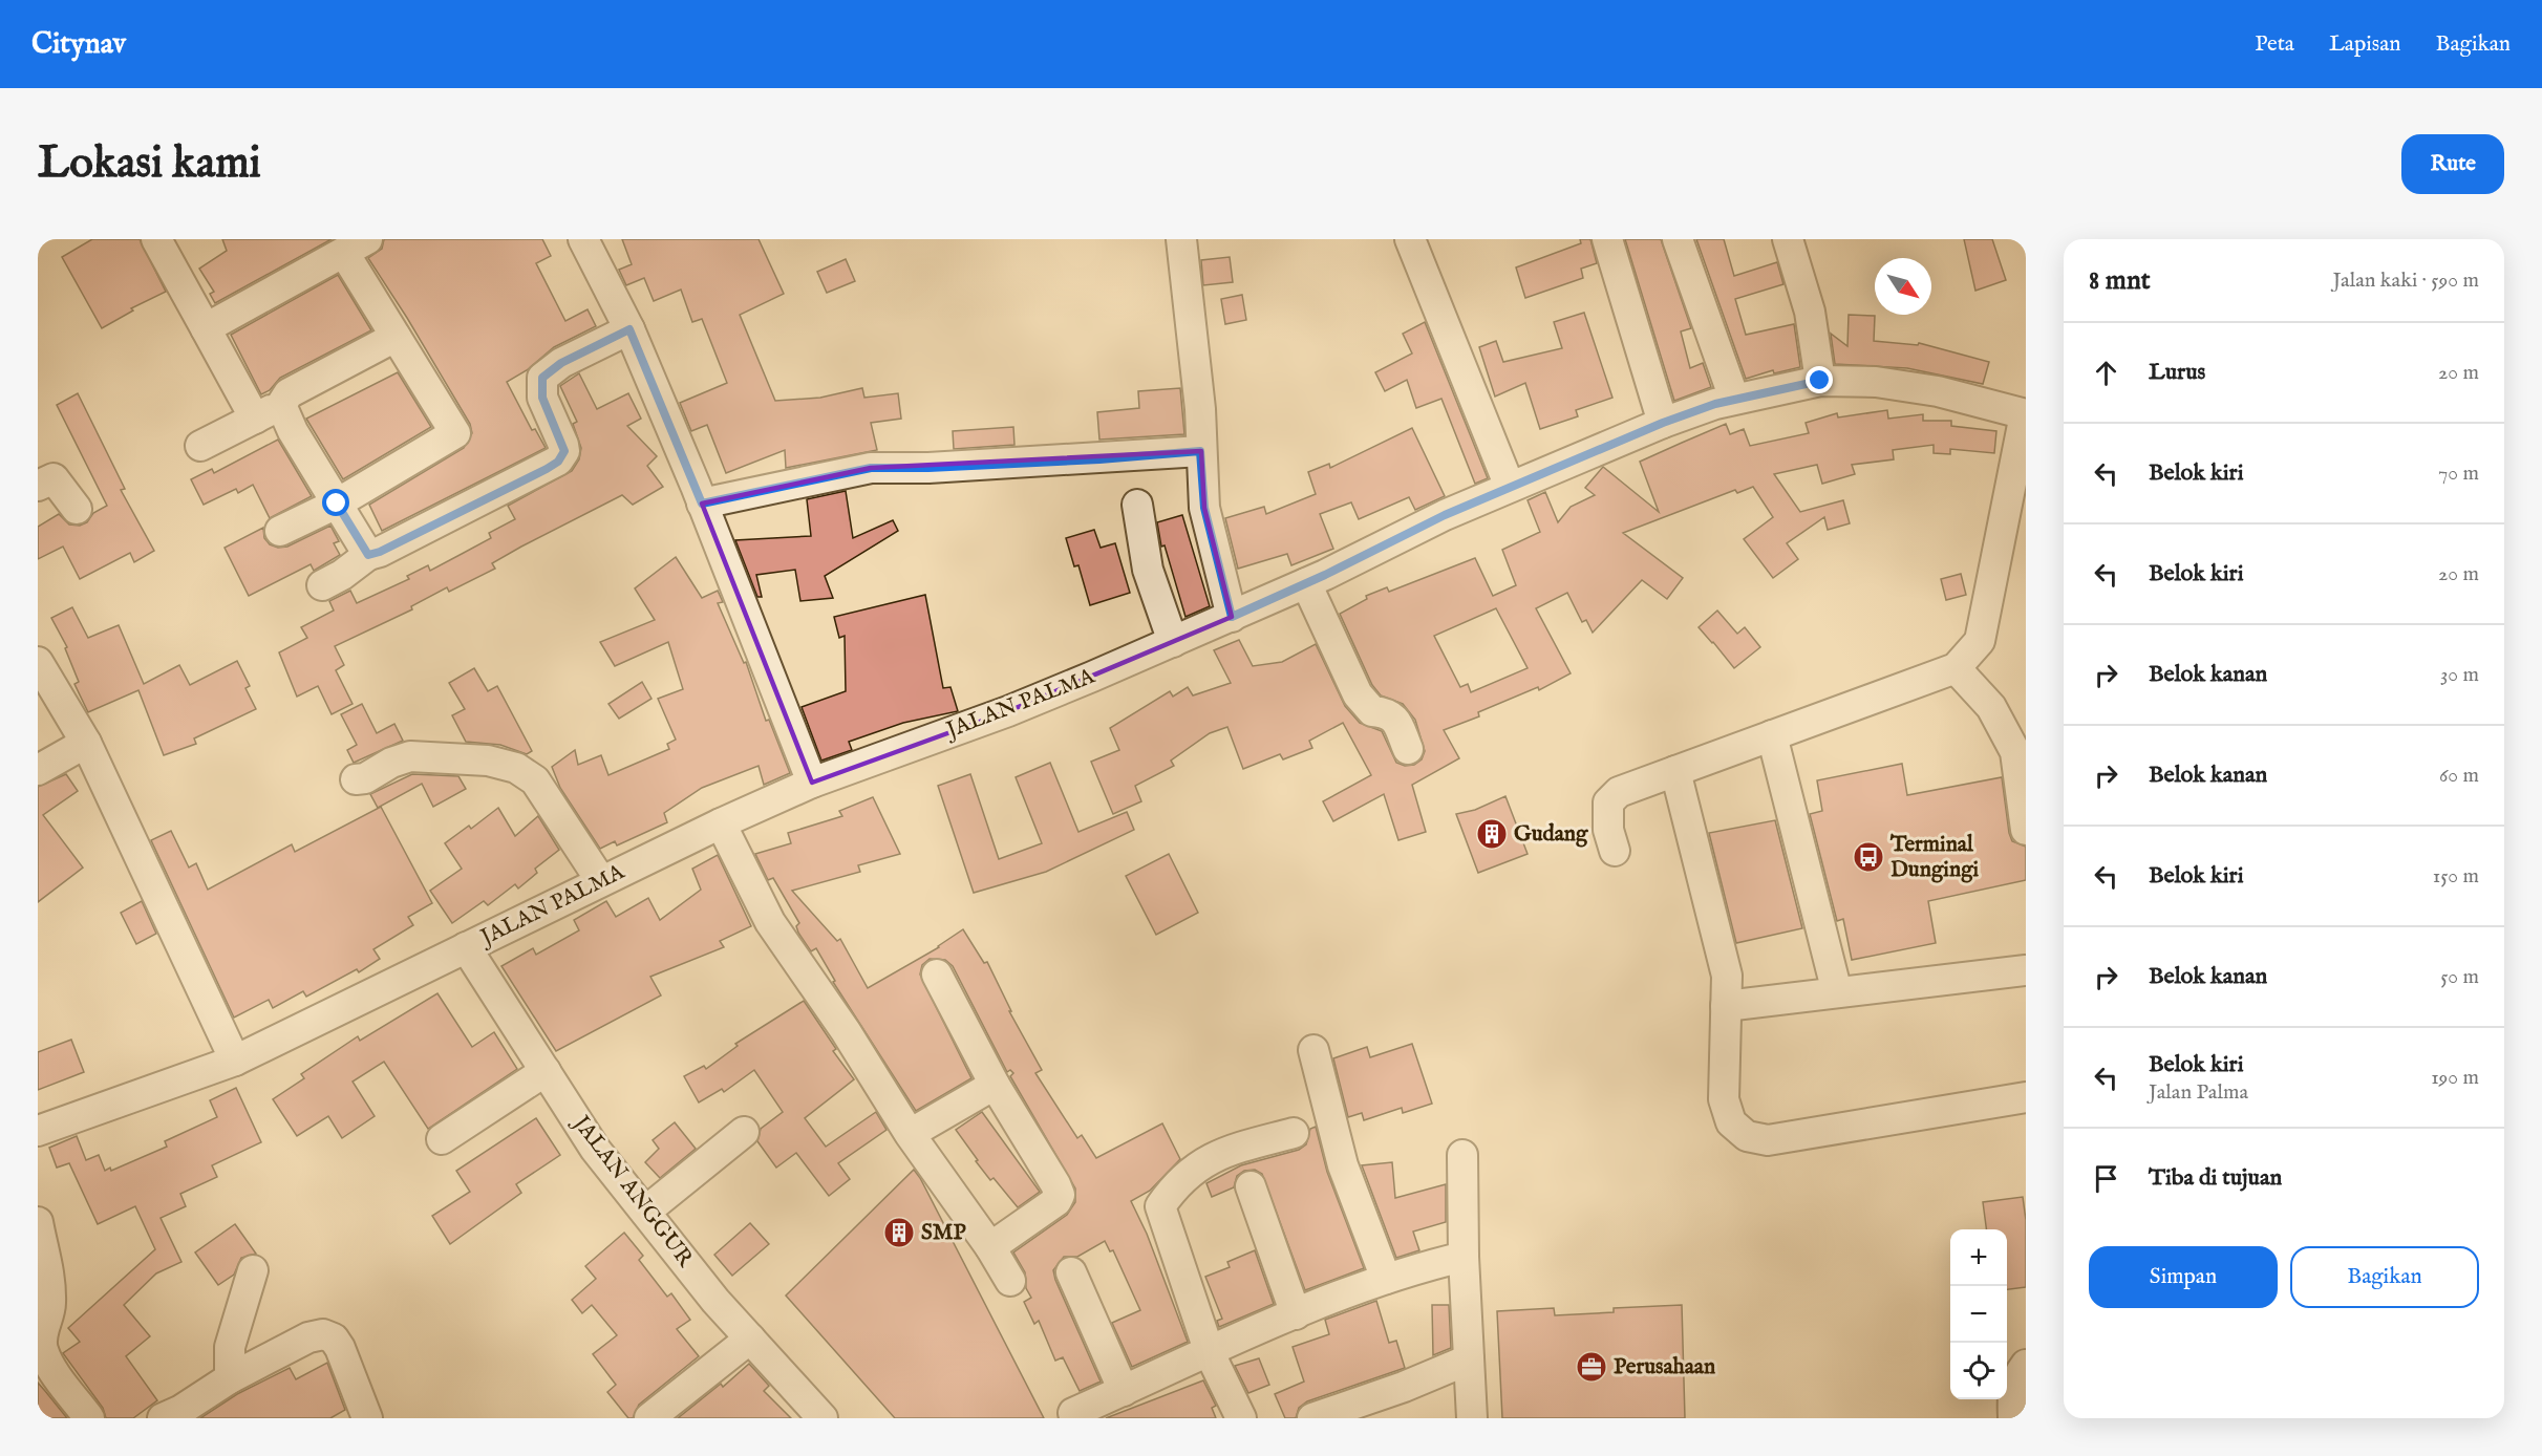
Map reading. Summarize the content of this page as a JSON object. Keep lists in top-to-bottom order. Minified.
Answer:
{"streets":{"street":["JALAN PALMA","JALAN ANGGUR"]},"crossings":[["JALAN PALMA","JALAN ANGGUR"]],"places":{"building":["Gudang","SMP"],"bus stop":["Terminal Dungingi"],"office":["Perusahaan"]},"north":"bottom right","page":{"header":"Citynav","nav":["Peta","Lapisan","Bagikan"],"buttons":["Rute",["Simpan","Bagikan"]],"title":"Lokasi kami","heading":["8 mnt","Jalan kaki · 590 m"],"list":[["Lurus","20 m"],["Belok kiri","70 m"],["Belok kiri","20 m"],["Belok kanan","30 m"],["Belok kanan","60 m"],["Belok kiri","150 m"],["Belok kanan","50 m"],["Belok kiri","Jalan Palma","190 m"],"Tiba di tujuan"],"map_buttons":["+","−"]}}
